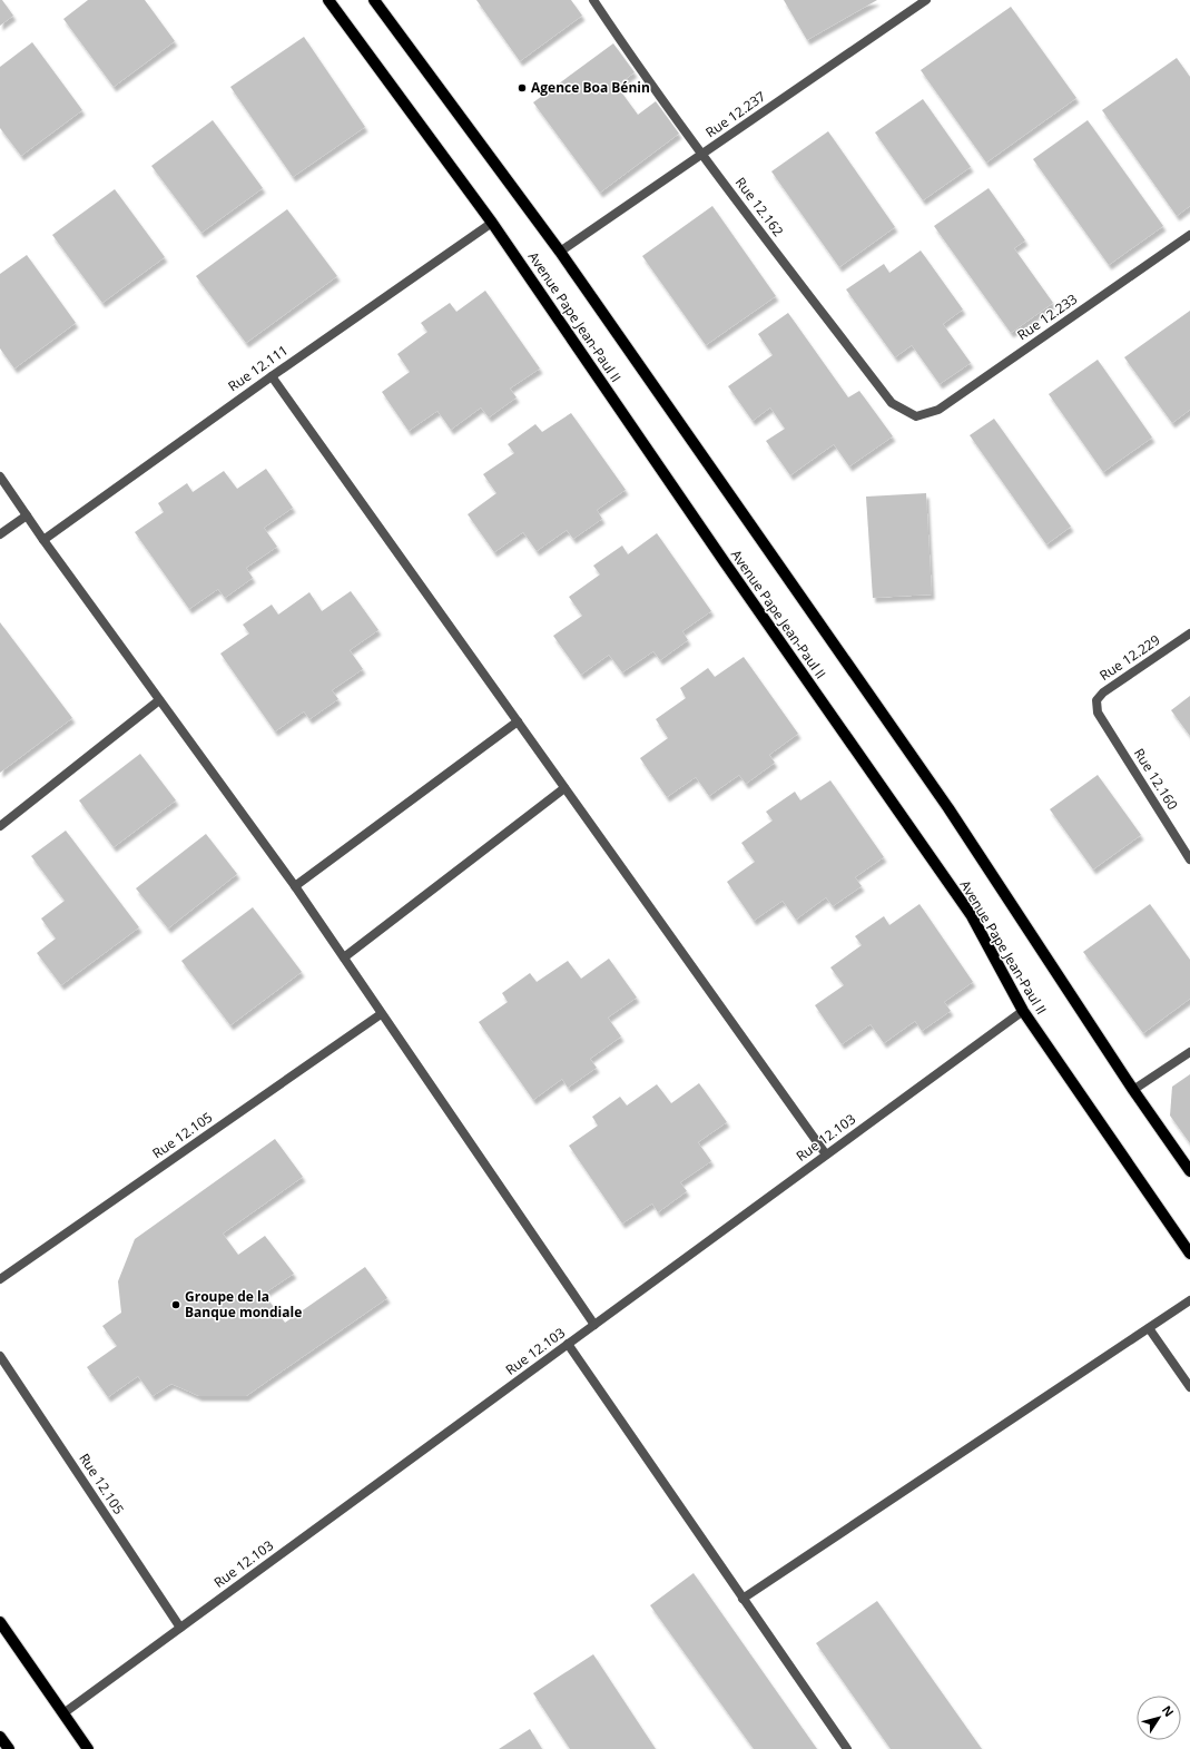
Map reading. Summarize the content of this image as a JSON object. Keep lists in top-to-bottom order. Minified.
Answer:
{"streets":{"main road":["Avenue Pape Jean-Paul II"],"street":["Rue 12.237","Rue 12.162","Rue 12.233","Rue 12.111","Rue 12.229","Rue 12.160","Rue 12.105","Rue 12.103"]},"crossings":[["Rue 12.237","Rue 12.162"],["Rue 12.237","Avenue Pape Jean-Paul II"],["Rue 12.162","Rue 12.233"],["Avenue Pape Jean-Paul II","Rue 12.111"],["Avenue Pape Jean-Paul II","Rue 12.103"],["Rue 12.229","Rue 12.160"],["Rue 12.105","Rue 12.103"]],"places":["Agence Boa Bénin","Groupe de la Banque mondiale"],"north":"top right"}
